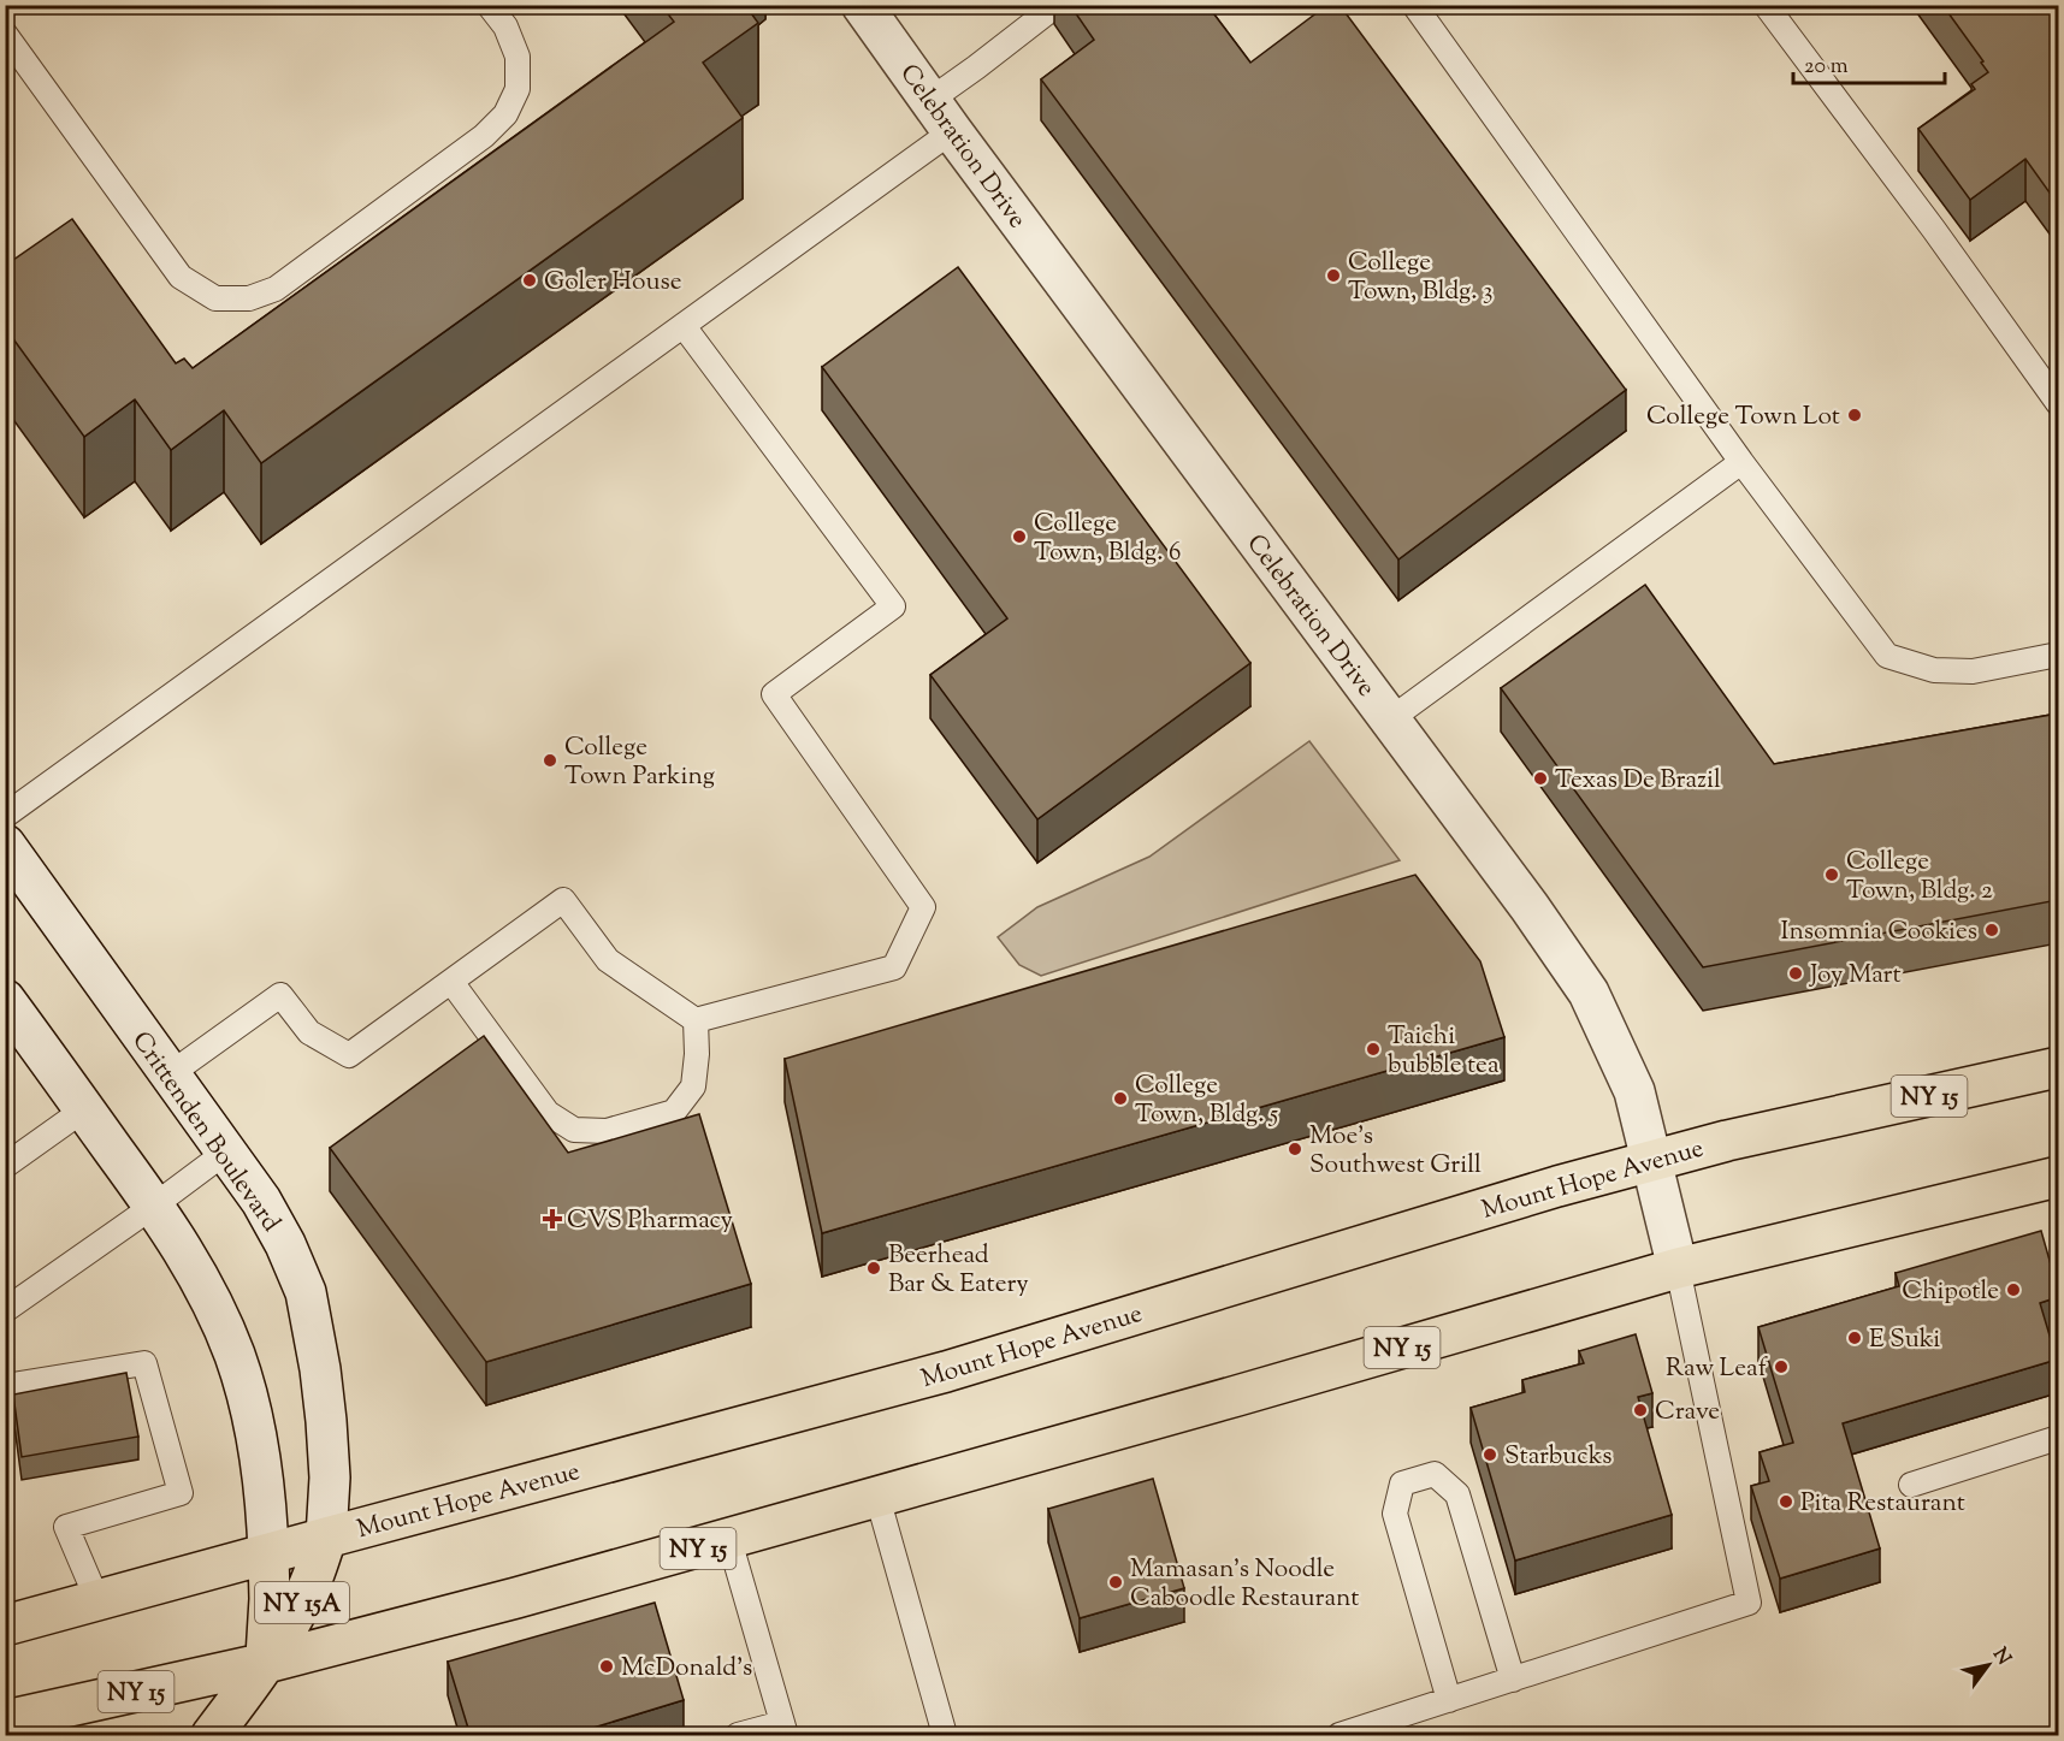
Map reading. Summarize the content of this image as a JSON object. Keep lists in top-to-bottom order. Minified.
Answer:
{"streets":{"main road":["NY 15","Mount Hope Avenue","NY 15A"],"street":["Celebration Drive","Crittenden Boulevard"]},"crossings":[["Celebration Drive","NY 15"],["Celebration Drive","Mount Hope Avenue"],["NY 15","NY 15A"],["Crittenden Boulevard","Mount Hope Avenue"],["Crittenden Boulevard","NY 15A"],["Mount Hope Avenue","NY 15A"]],"places":{"other":["College Town, Bldg. 3","Goler House","College Town Lot","College Town, Bldg. 6","College Town Parking","Texas De Brazil","College Town, Bldg. 2","Insomnia Cookies","Joy Mart","Taichi bubble tea","College Town, Bldg. 5","Moe's Southwest Grill","Beerhead Bar & Eatery","Chipotle","E Suki","Raw Leaf","Crave","Starbucks","Pita Restaurant","Mamasan's Noodle Caboodle Restaurant","McDonald's"],"health":["CVS Pharmacy"]},"scale_bar":"20 m","north":"top right"}
